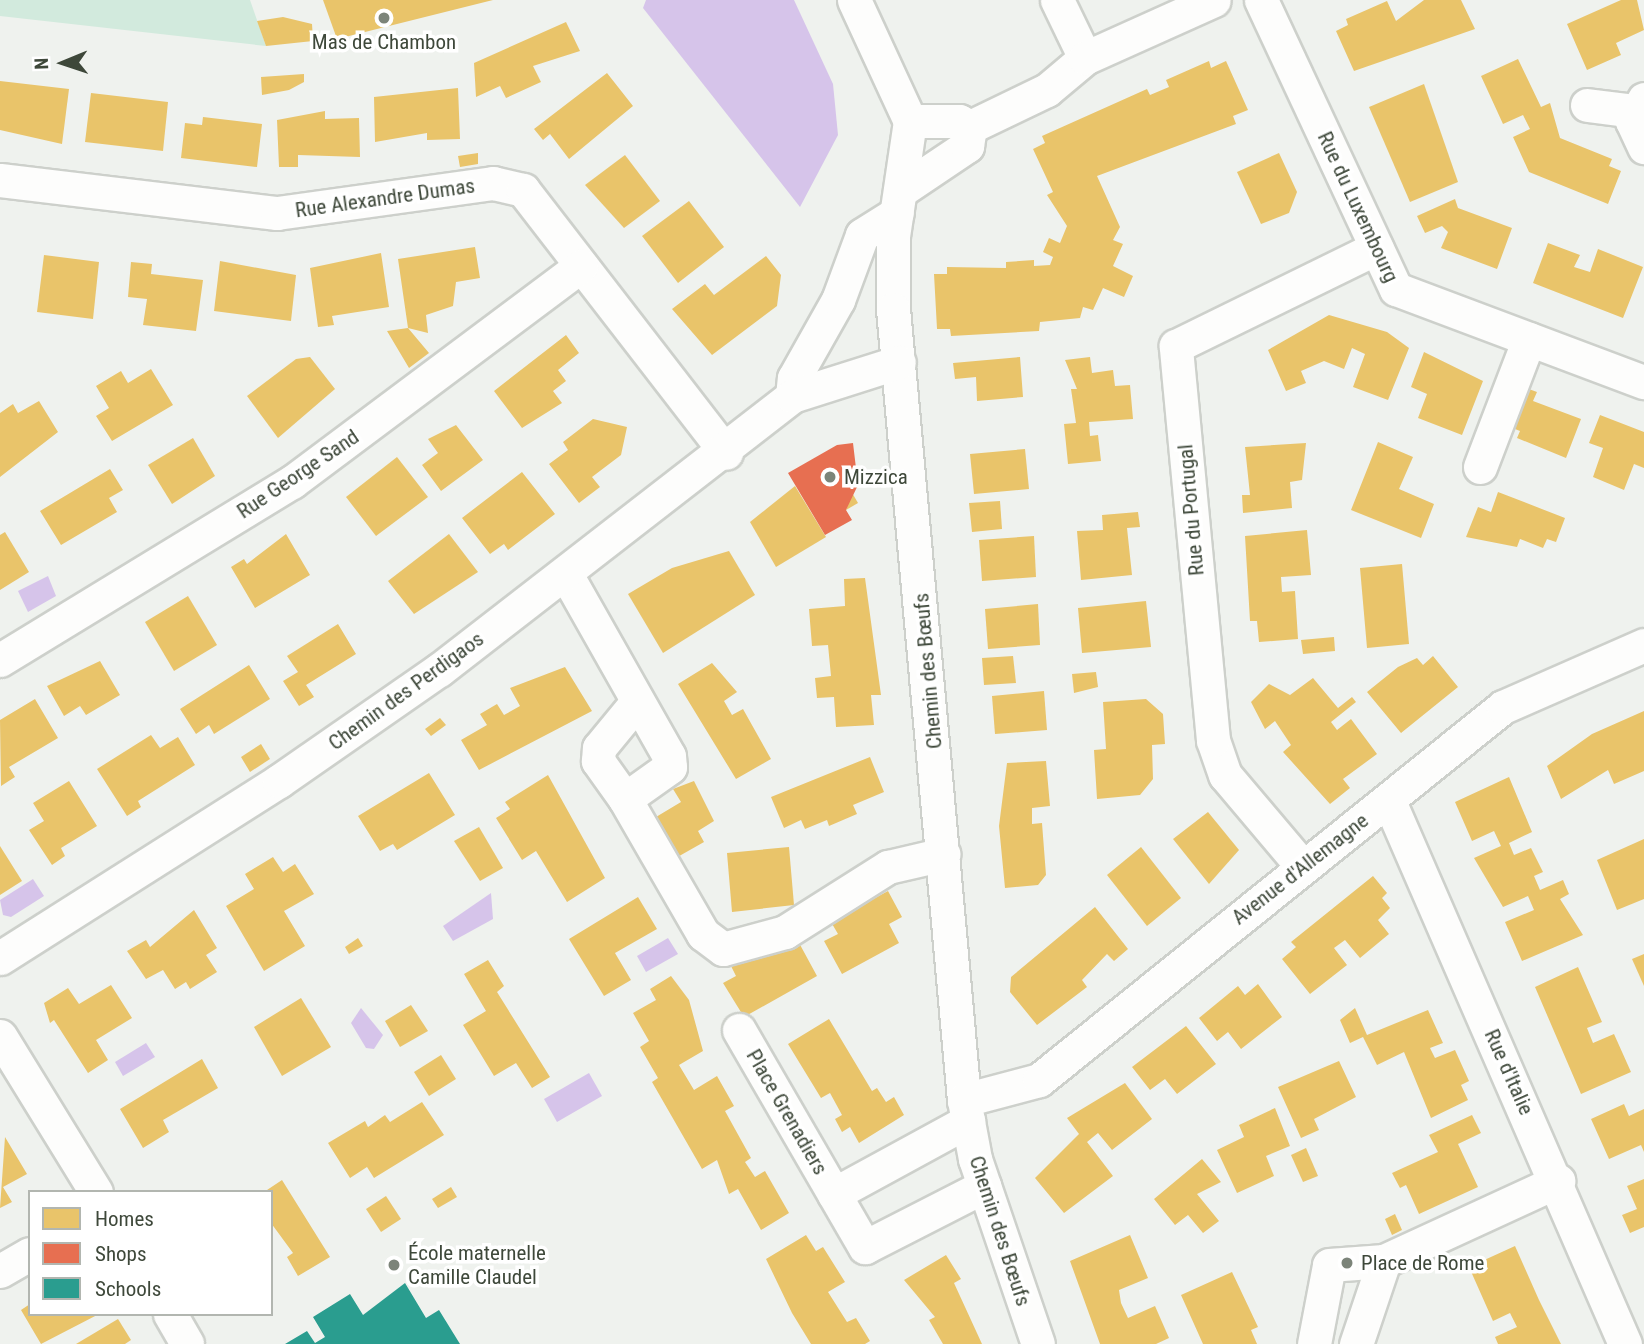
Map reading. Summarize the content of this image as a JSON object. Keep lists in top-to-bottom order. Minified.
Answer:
{"streets":{"street":["Rue Alexandre Dumas","Rue du Luxembourg","Rue George Sand","Rue du Portugal","Chemin des Bœufs","Chemin des Perdigaos","Avenue d'Allemagne","Rue d'Italie","Place Grenadiers"]},"crossings":[["Rue Alexandre Dumas","Rue George Sand"],["Rue Alexandre Dumas","Chemin des Perdigaos"],["Rue du Luxembourg","Rue du Portugal"],["Rue du Portugal","Avenue d'Allemagne"],["Chemin des Bœufs","Chemin des Perdigaos"],["Chemin des Bœufs","Avenue d'Allemagne"],["Chemin des Bœufs","Place Grenadiers"],["Avenue d'Allemagne","Rue d'Italie"],["Avenue d'Allemagne","Place Grenadiers"]],"places":["Mas de Chambon","Mizzica","Place de Rome","École maternelle Camille Claudel"],"legend":["Homes","Shops","Schools"],"north":"left"}
